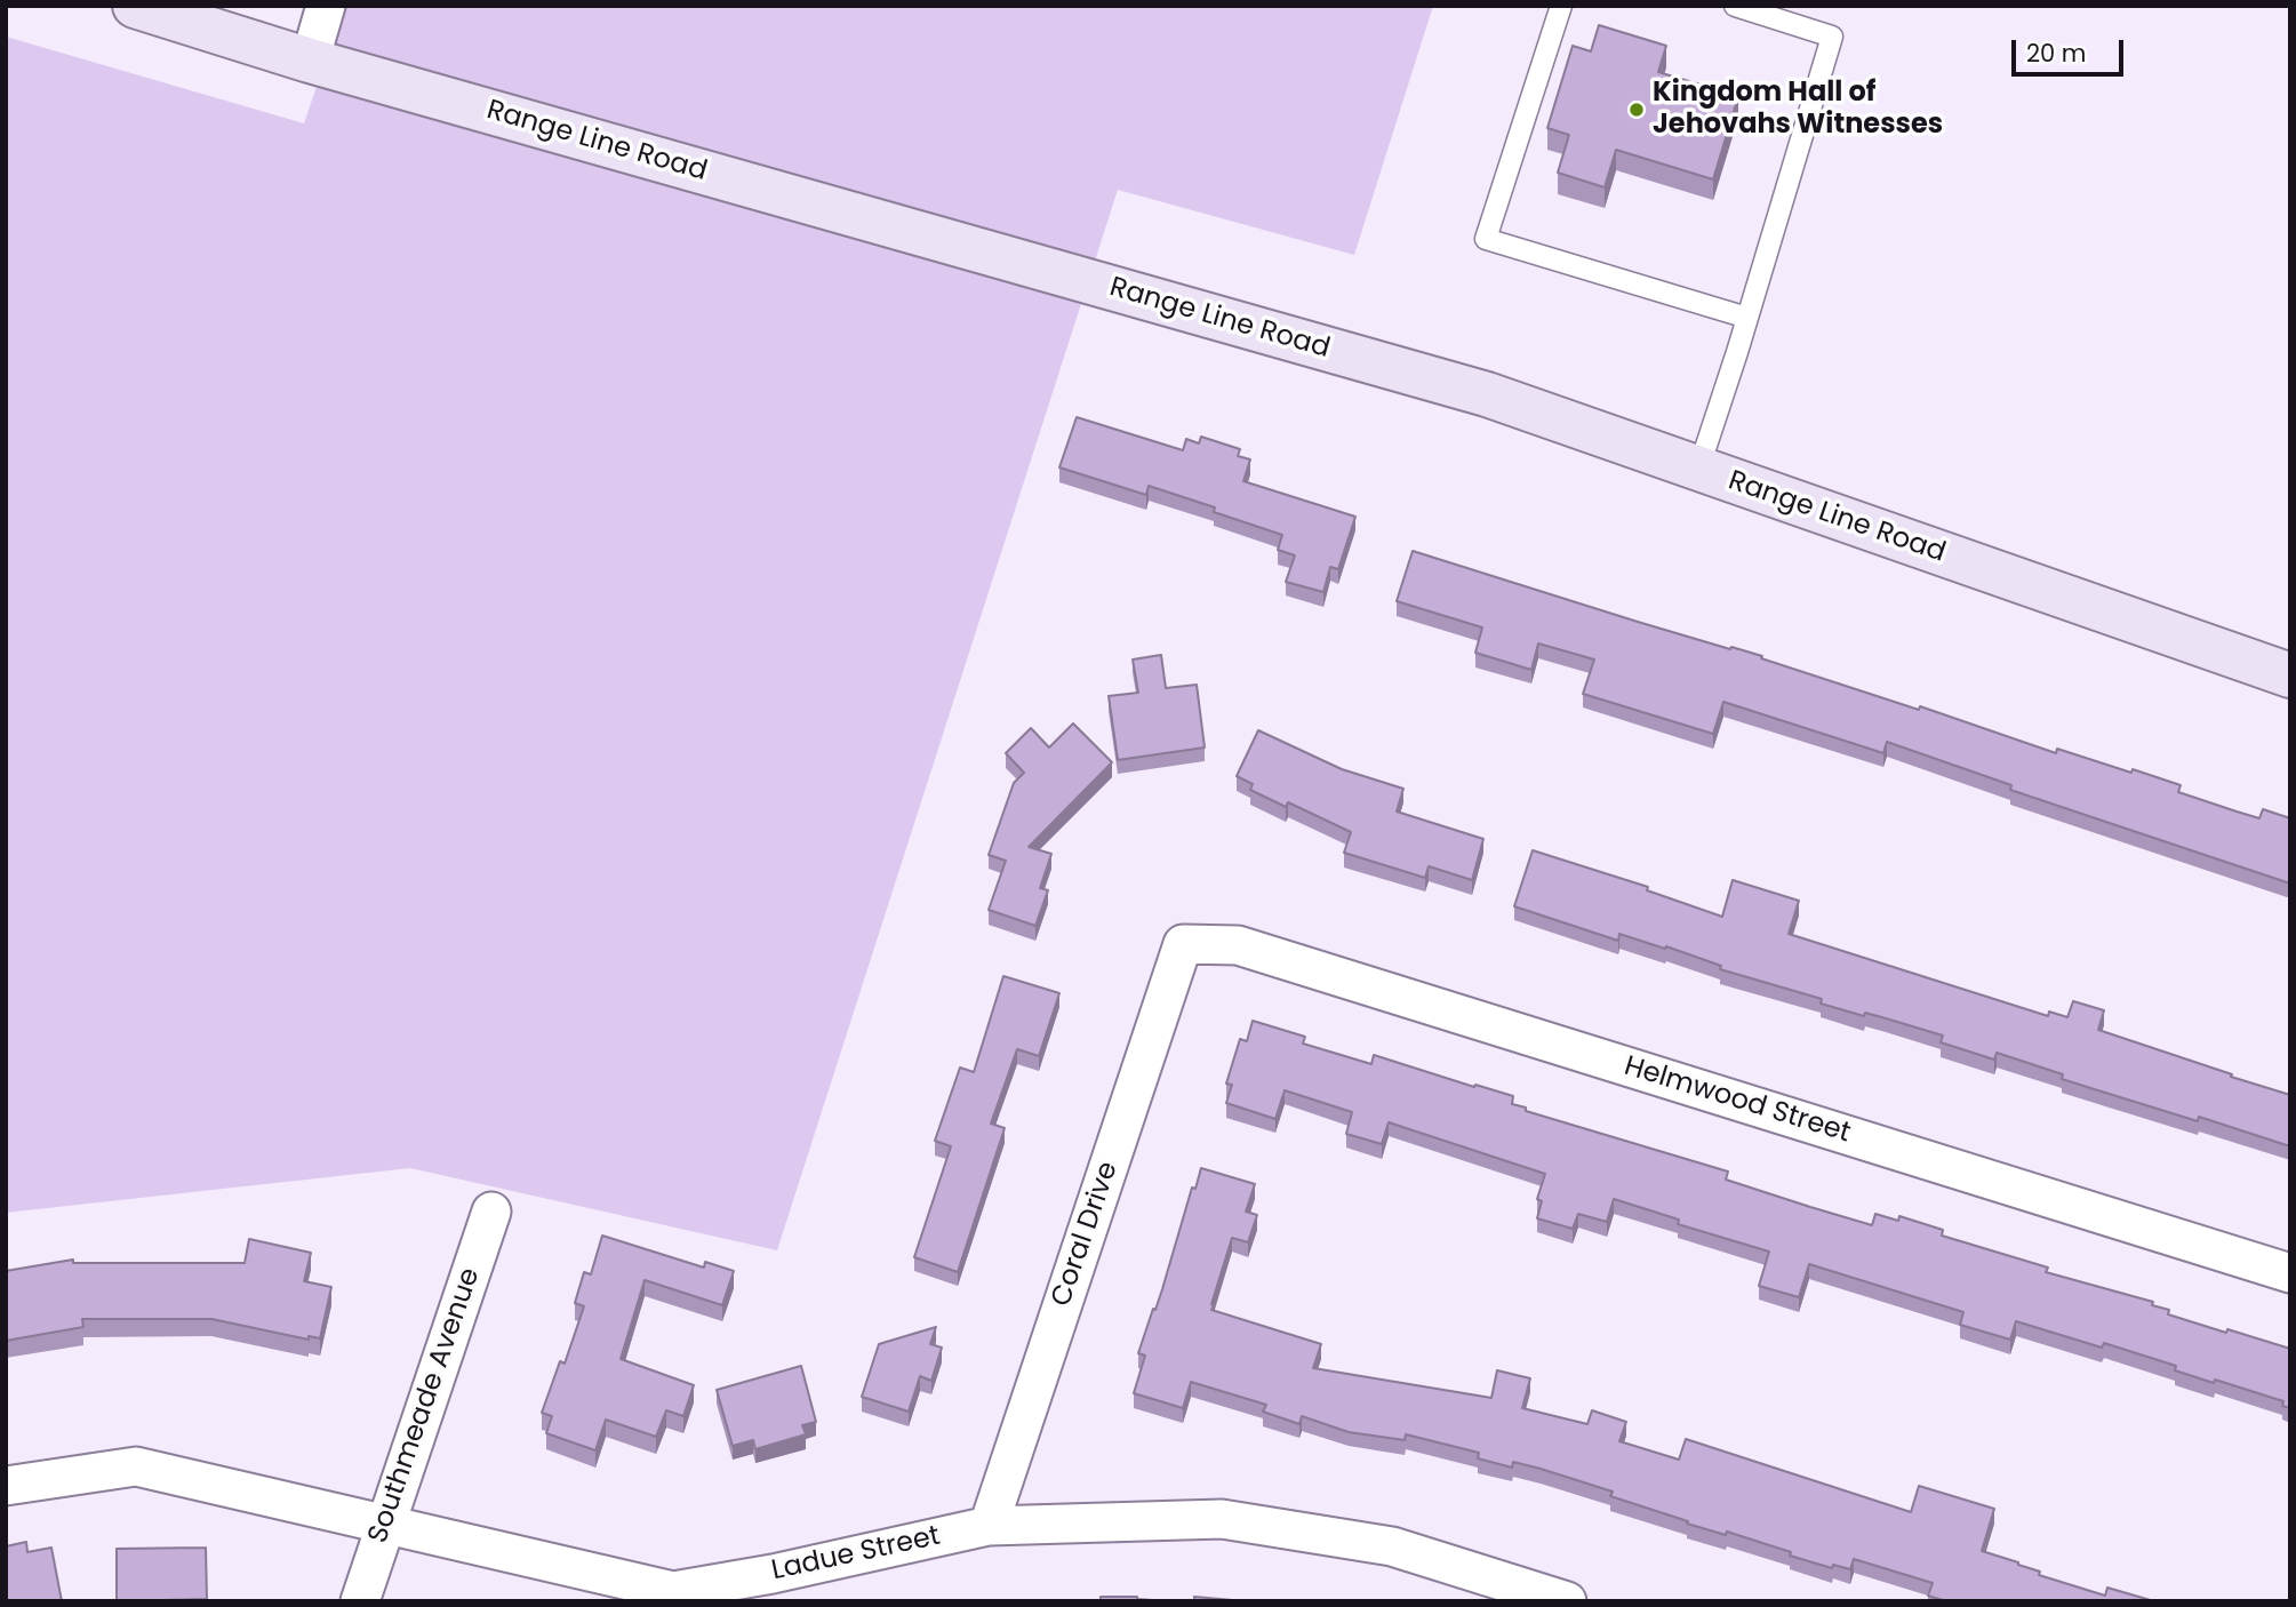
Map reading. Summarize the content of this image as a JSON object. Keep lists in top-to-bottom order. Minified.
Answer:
{"streets":{"main road":["Range Line Road"],"street":["Helmwood Street","Coral Drive","Southmeade Avenue","Ladue Street"]},"crossings":[["Helmwood Street","Coral Drive"],["Coral Drive","Ladue Street"],["Southmeade Avenue","Ladue Street"]],"places":["Kingdom Hall of Jehovahs Witnesses"],"scale_bar":"20 m"}
